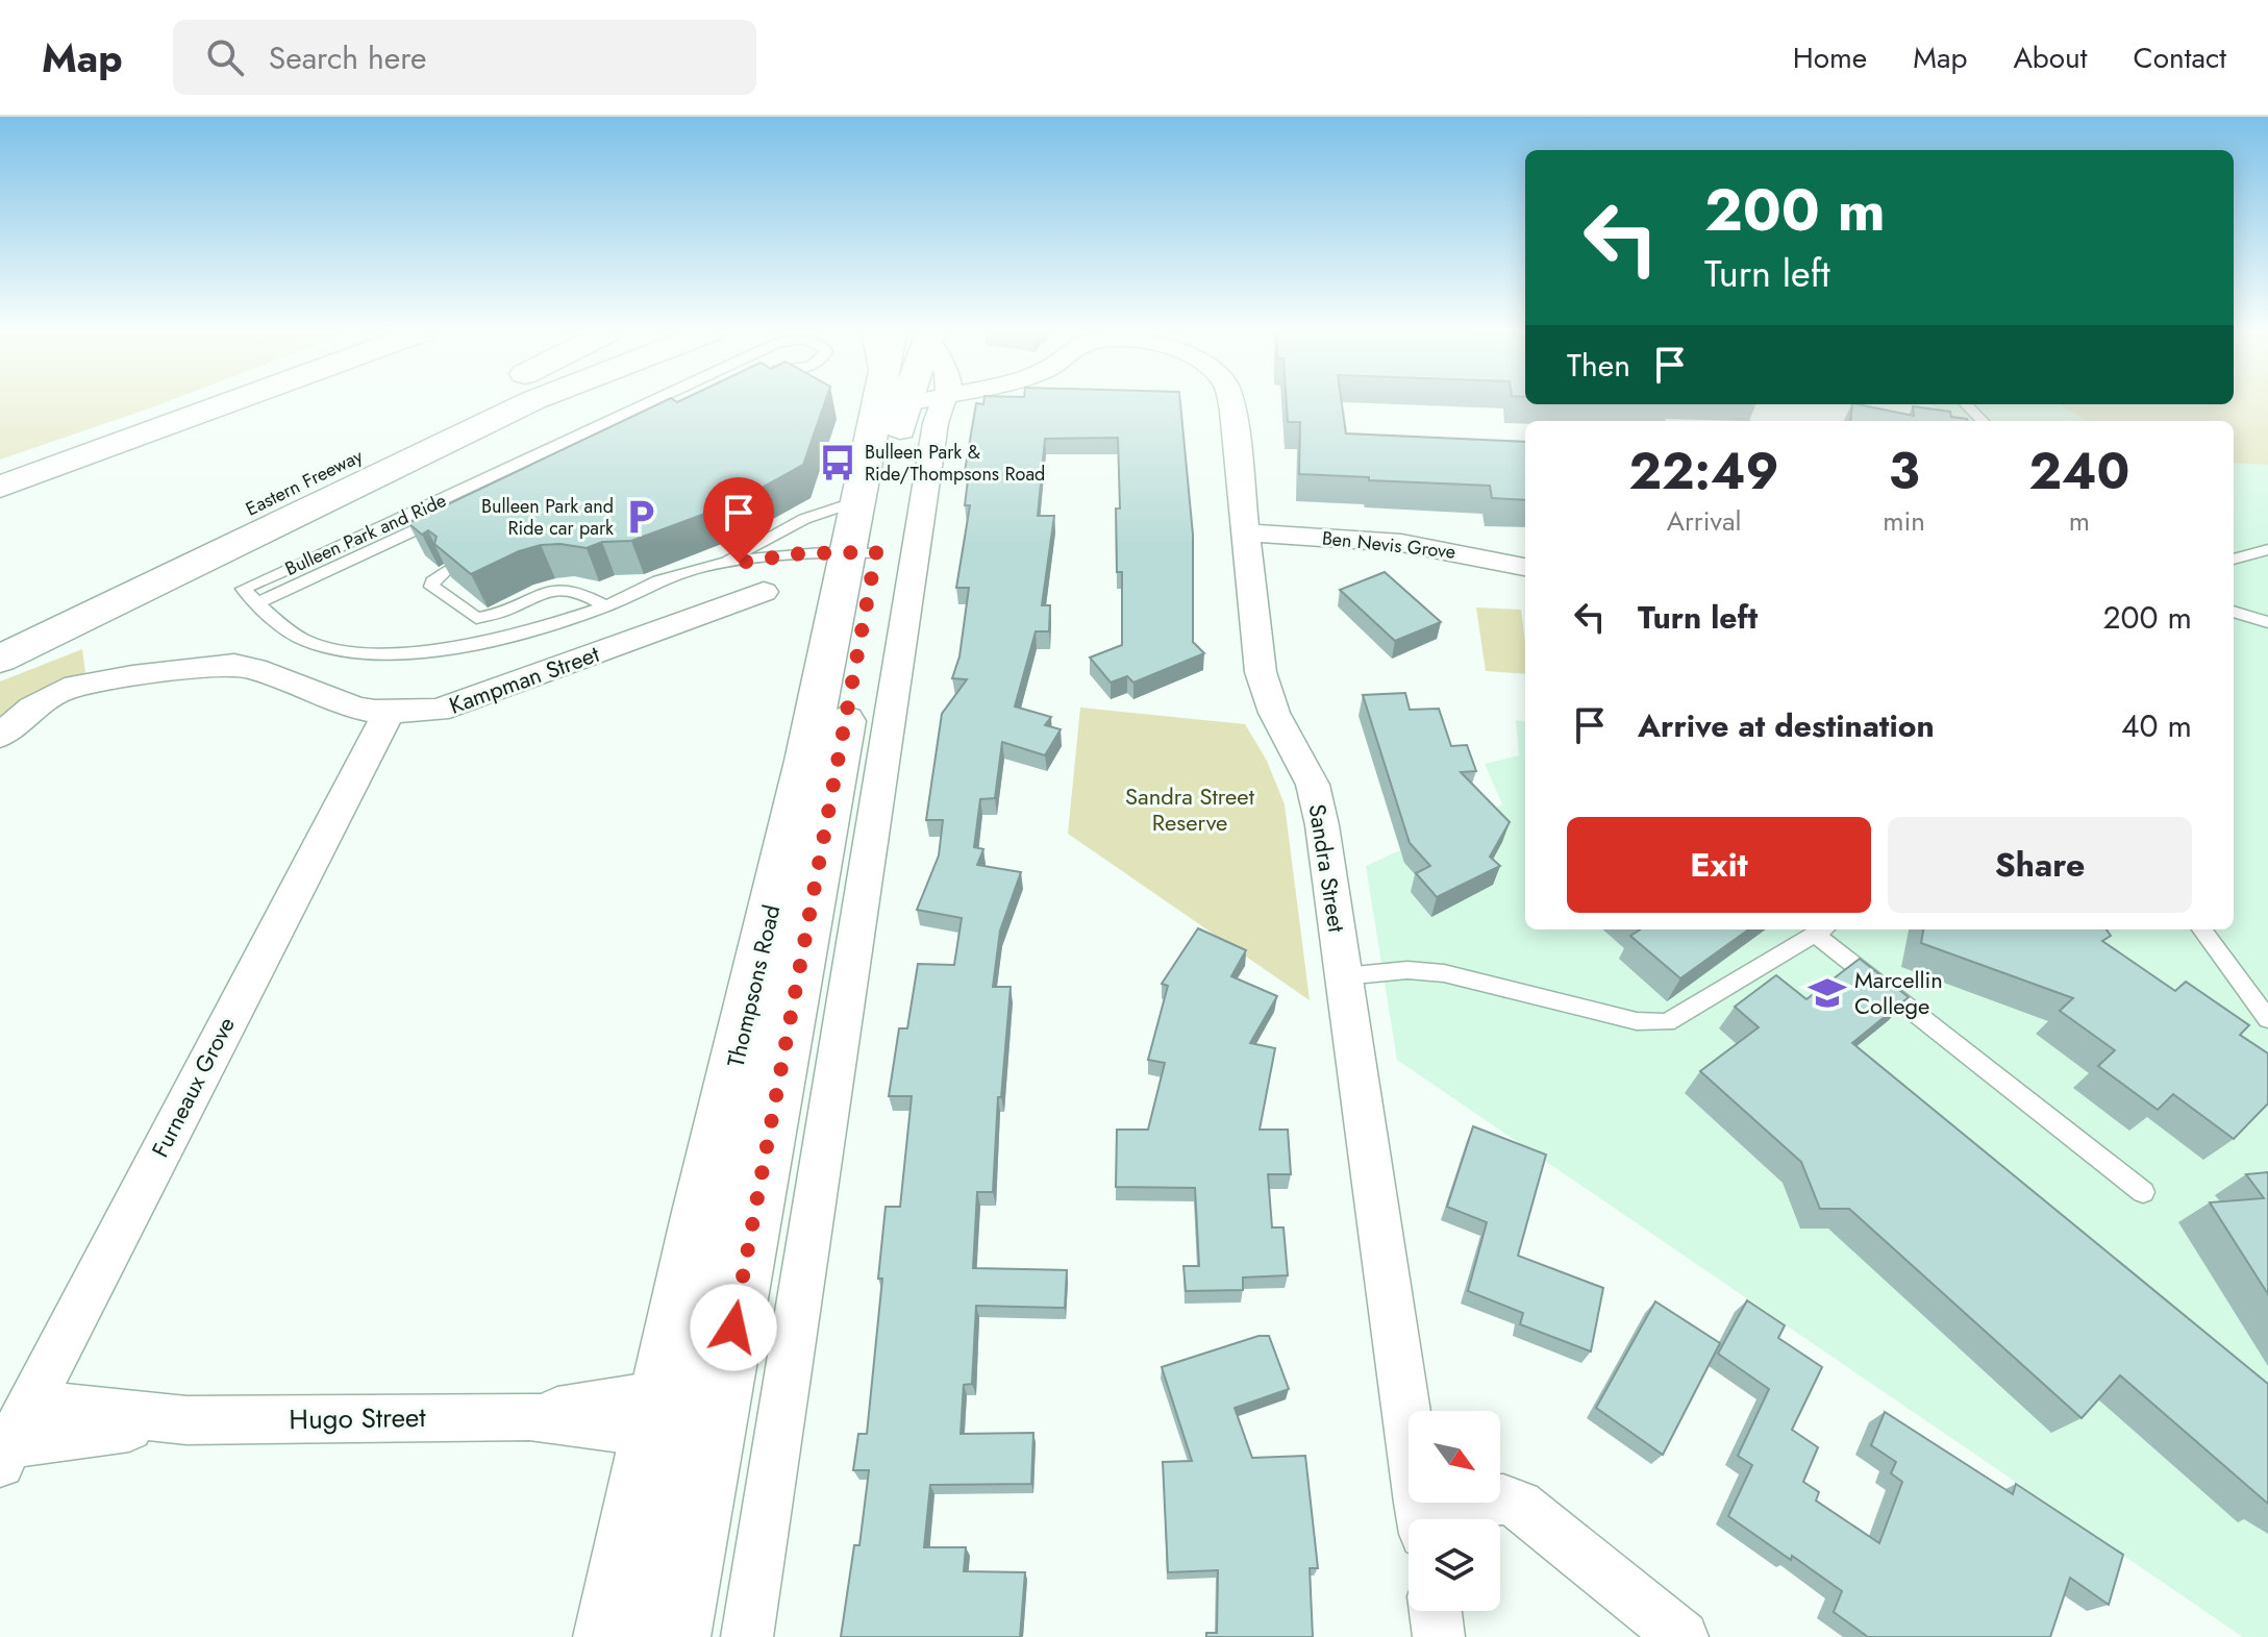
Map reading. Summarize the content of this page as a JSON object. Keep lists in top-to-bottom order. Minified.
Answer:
{"streets":{"main road":["Eastern Freeway","Thompsons Road"],"street":["Ben Nevis Grove","Kampman Street","Sandra Street","Furneaux Grove","Hugo Street"],"lane":["Bulleen Park and Ride"]},"crossings":[["Ben Nevis Grove","Sandra Street"],["Kampman Street","Furneaux Grove"],["Thompsons Road","Hugo Street"],["Furneaux Grove","Hugo Street"]],"parks":["Sandra Street Reserve"],"places":{"bus stop":["Bulleen Park & Ride/Thompsons Road"],"parking":["Bulleen Park and Ride car park"],"school or university":["Marcellin College"]},"north":"bottom right","page":{"header":"Map","search":"Search here","nav":["Home","Map","About","Contact"],"turn":["200 m","Turn left"],"then":"Then","eta":["22:49","Arrival","3","min","240","m"],"list":[{"name":"Turn left","value":"200 m"},{"name":"Arrive at destination","value":"40 m"}],"buttons":["Exit","Share"]}}
